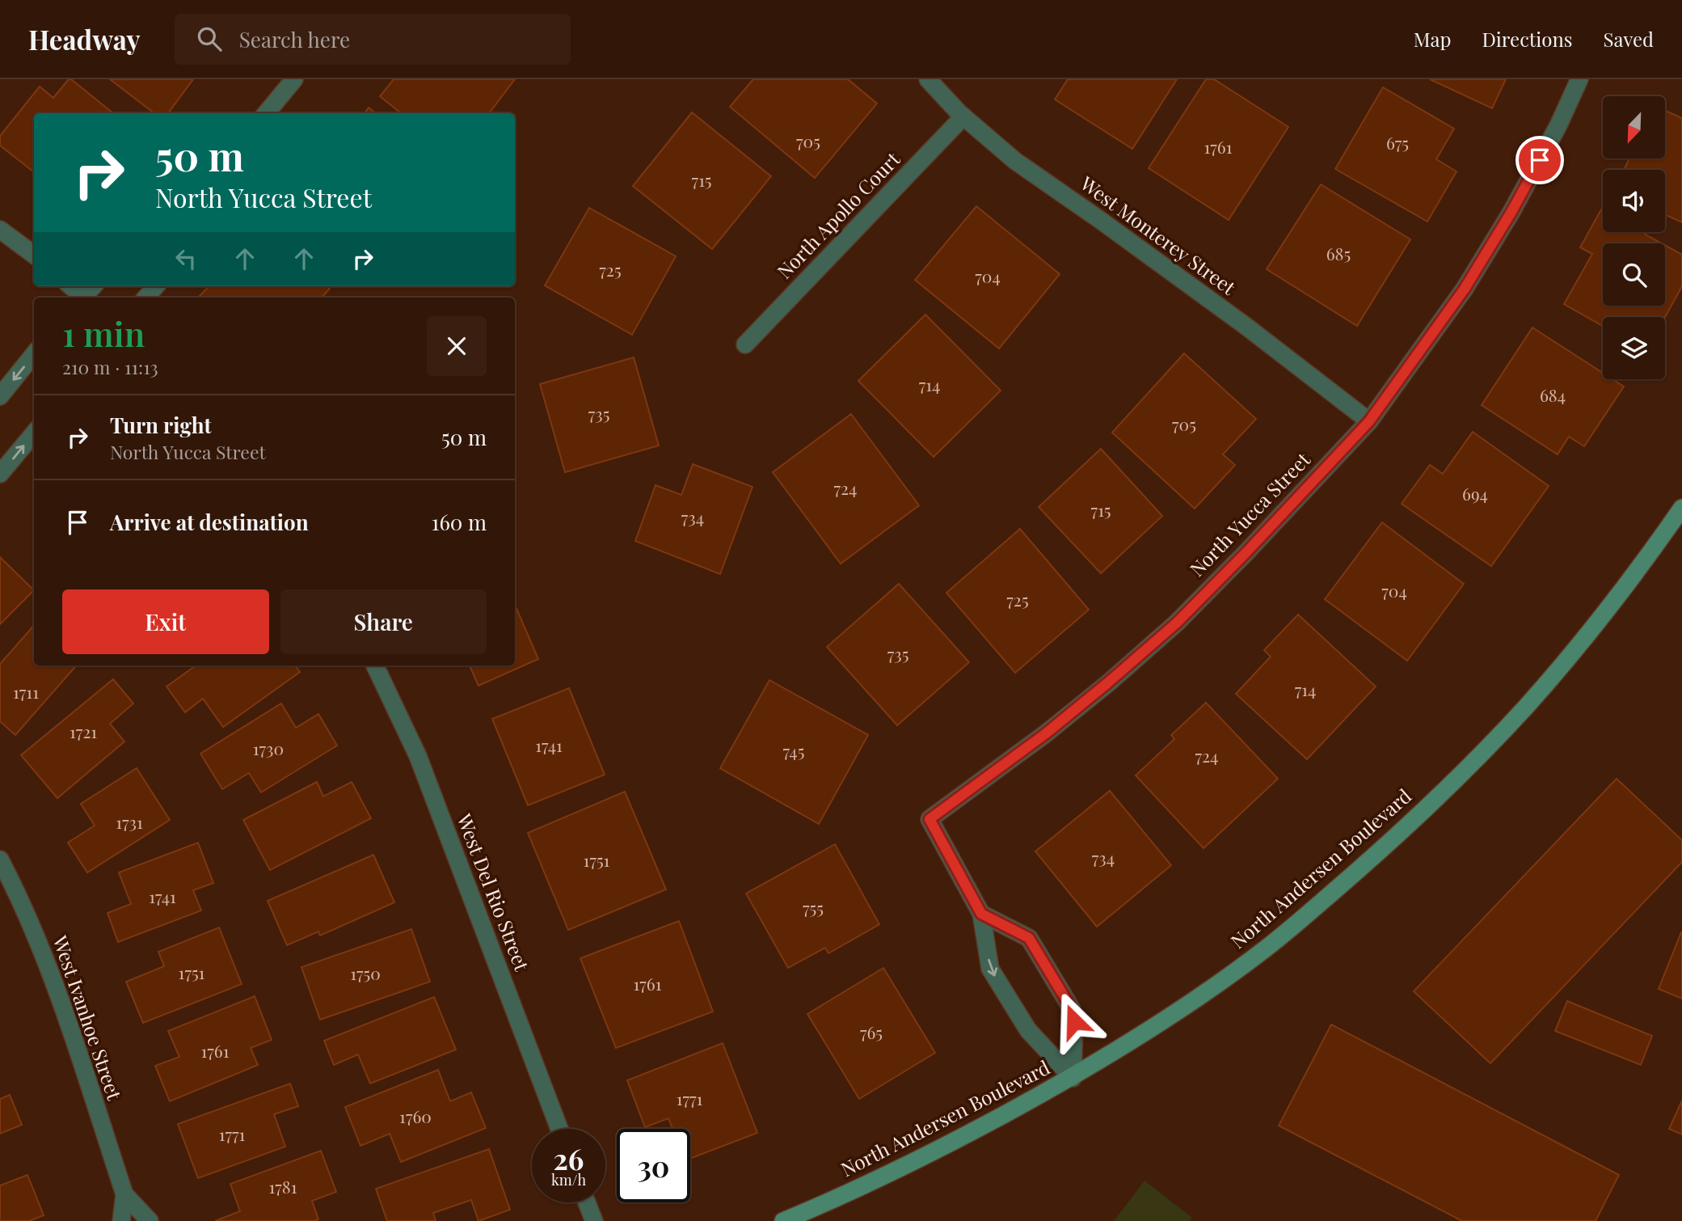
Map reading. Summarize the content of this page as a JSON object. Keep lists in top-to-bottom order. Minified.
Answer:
{"streets":{"street":["North Apollo Court","West Monterey Street","North Yucca Street","North Andersen Boulevard","West Del Rio Street","West Ivanhoe Street"]},"crossings":[["North Apollo Court","West Monterey Street"],["West Monterey Street","North Yucca Street"],["North Yucca Street","North Andersen Boulevard"]],"house_numbers":["705","675","1761","715","685","725","704","714","684","735","705","724","694","715","734","704","725","735","714","1711","1721","1741","1730","745","724","1731","734","1751","1741","755","1751","1750","1761","765","1761","1771","1760","1771","1781"],"north":"bottom left","page":{"header":"Headway","search":"Search here","nav":["Map","Directions","Saved"],"turn":["50 m","North Yucca Street"],"heading":["1 min","210 m · 11:13"],"list":[{"name":"Turn right","note":"North Yucca Street","value":"50 m"},{"name":"Arrive at destination","value":"160 m"}],"buttons":["Exit","Share"],"speed":"26 km/h","limit":"30"}}
